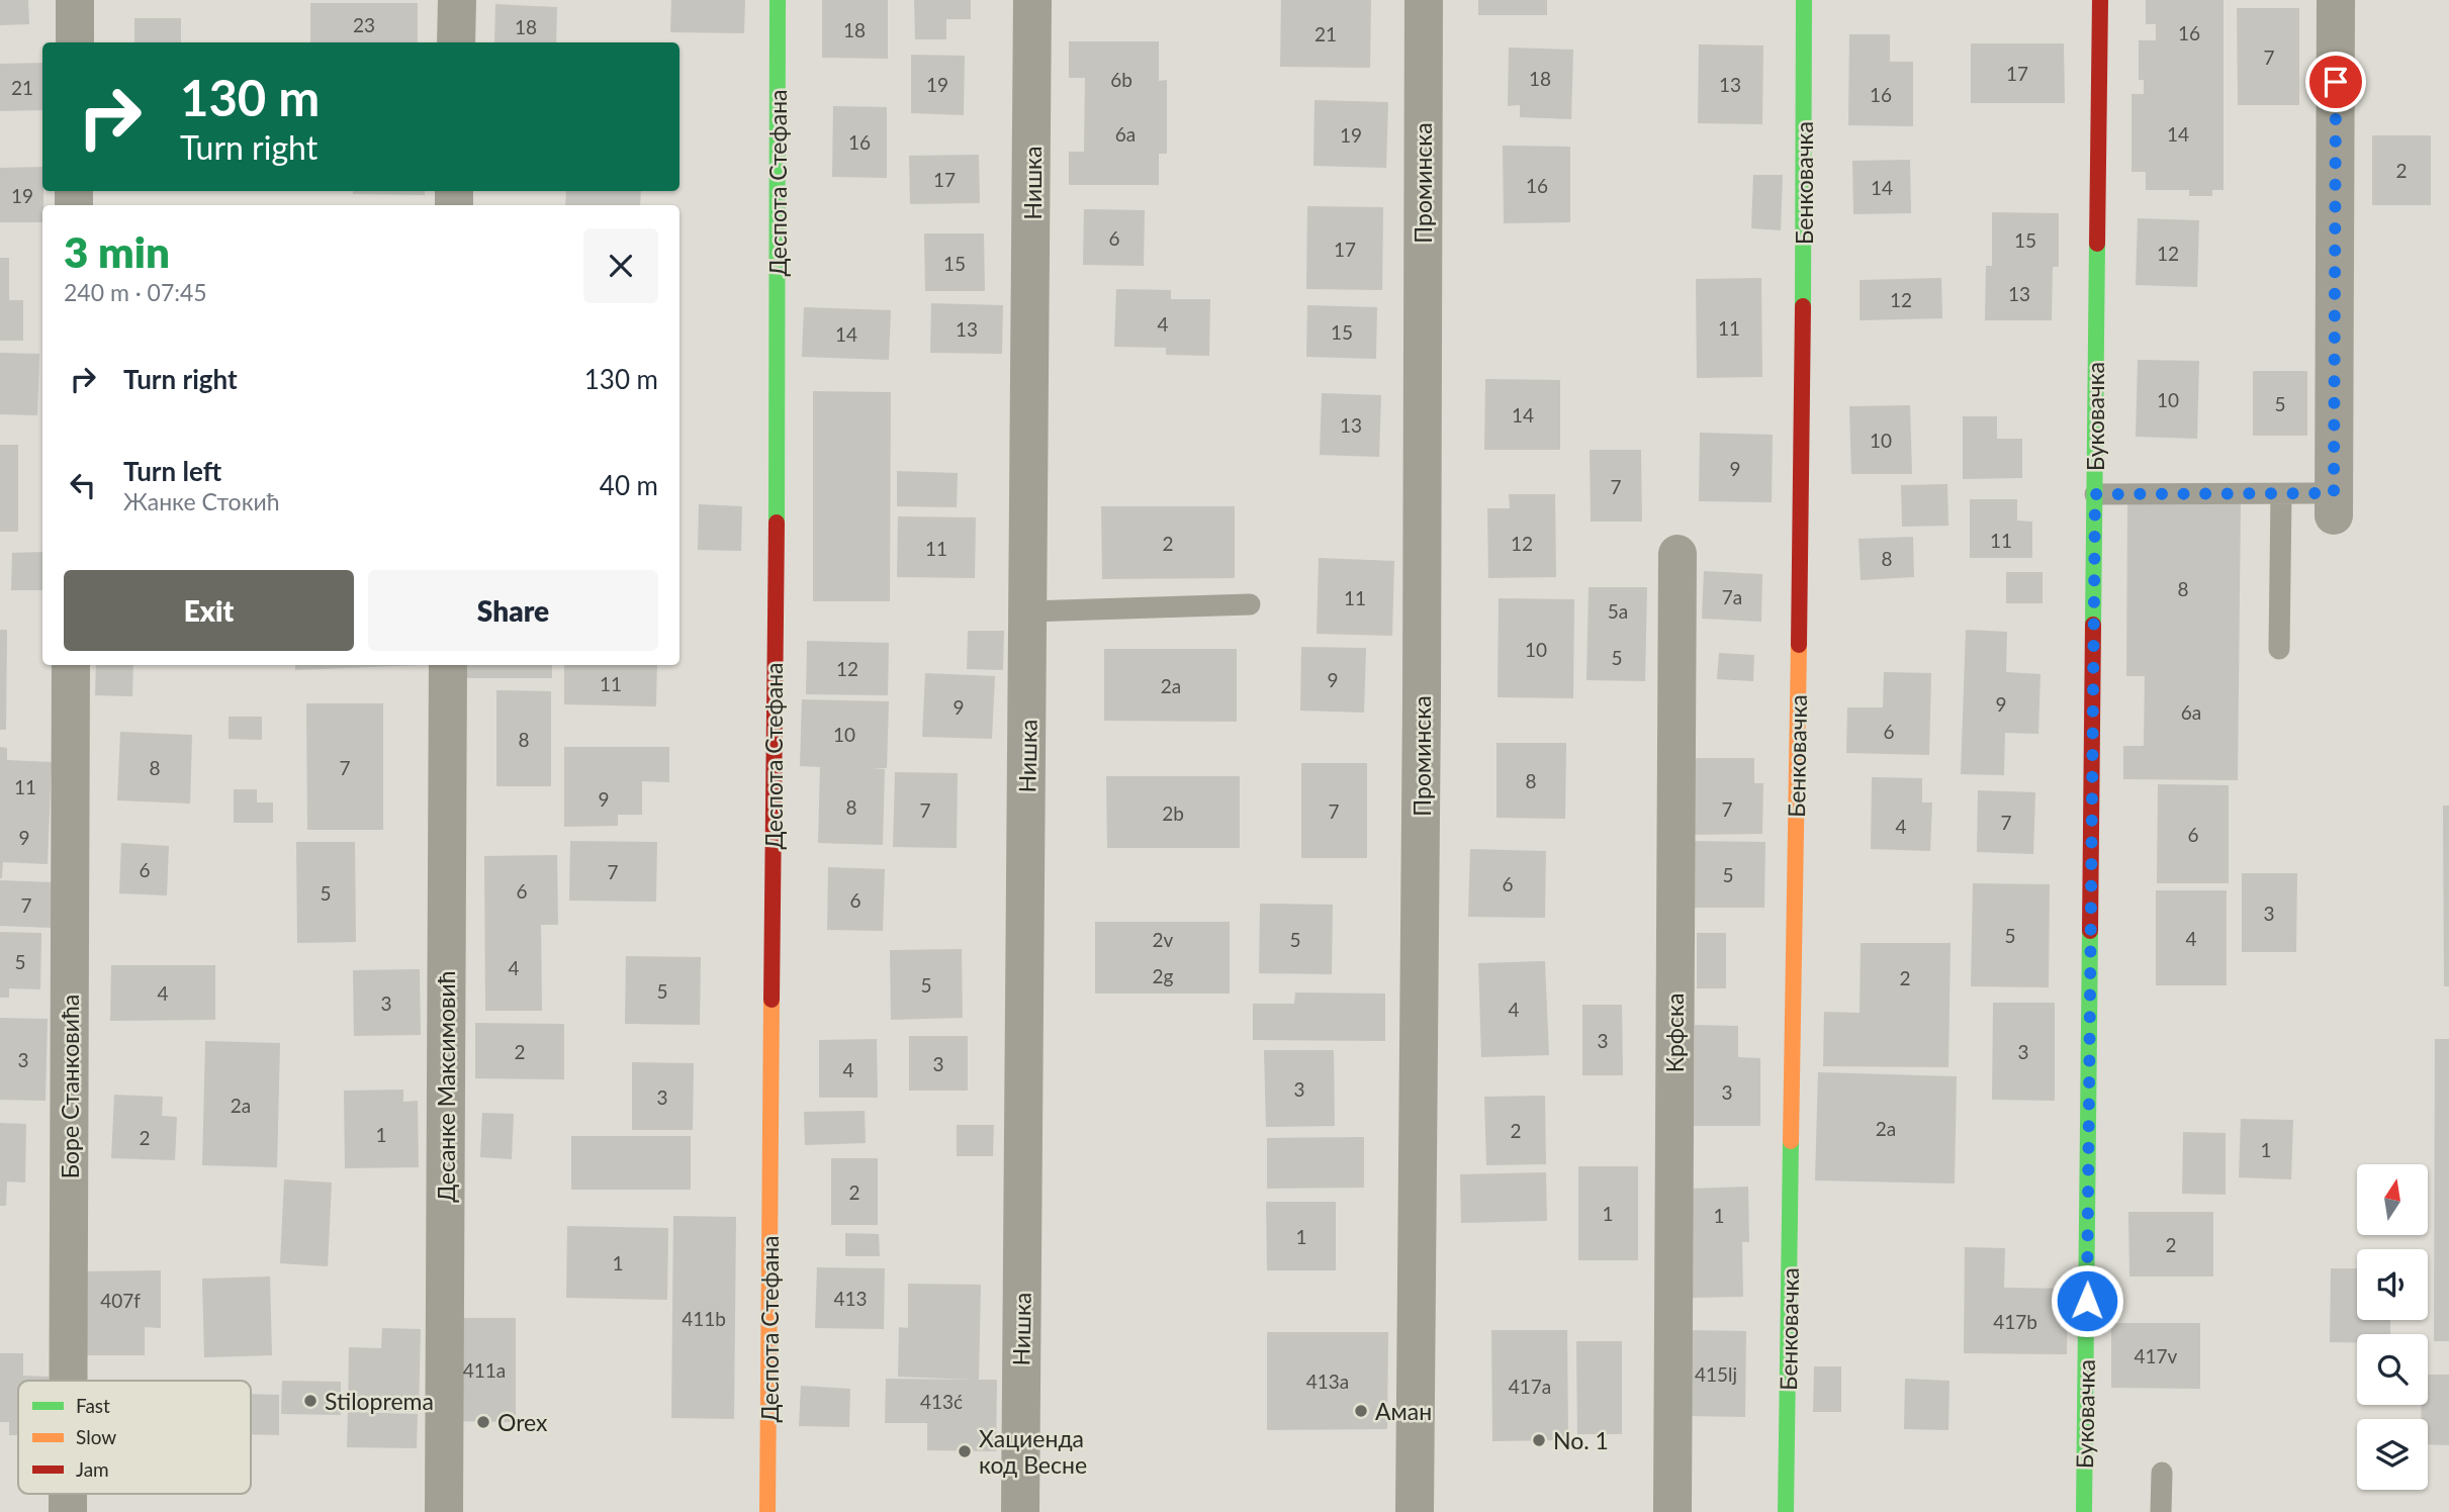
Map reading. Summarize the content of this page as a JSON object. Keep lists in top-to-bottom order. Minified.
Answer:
{"streets":{"street":["Деспота Стефана","Нишка","Проминска","Бенковачка","Буковачка","Крфска","Боре Станковића","Десанке Максимовић"]},"places":["Stiloprema","Аман","Orex","No. 1","Хациенда код Весне"],"house_numbers":["23","18","18","16","21","7","17","18","6b","19","13","21","16","6a","14","19","16","2","17","16","14","19","6","15","17","12","15","13","12","4","11","13","15","14","10","5","14","13","10","9","7","11","2","12","11","8","8","7a","11","5a","10","5","12","9","11","2a","9","9","6a","6","10","8","8","7","8","11","9","8","7","7","7","2b","7","4","6","9","6","7","5","6","6","5","6","7","3","5","4","2v","5","5","4","2g","2","5","5","4","3","4","3","2","3","3","3","4","3","3","3","2a","2a","2","1","2","1","2","1","1","1","2","1","413","407f","411b","417b","417v","411a","415lj","413a","417a","413ć"],"legend":["Fast","Slow","Jam"],"north":"top","page":{"turn":["130 m","Turn right"],"heading":["3 min","240 m · 07:45"],"list":[{"name":"Turn right","value":"130 m"},{"name":"Turn left","note":"Жанке Стокић","value":"40 m"}],"buttons":["Exit","Share"]}}
